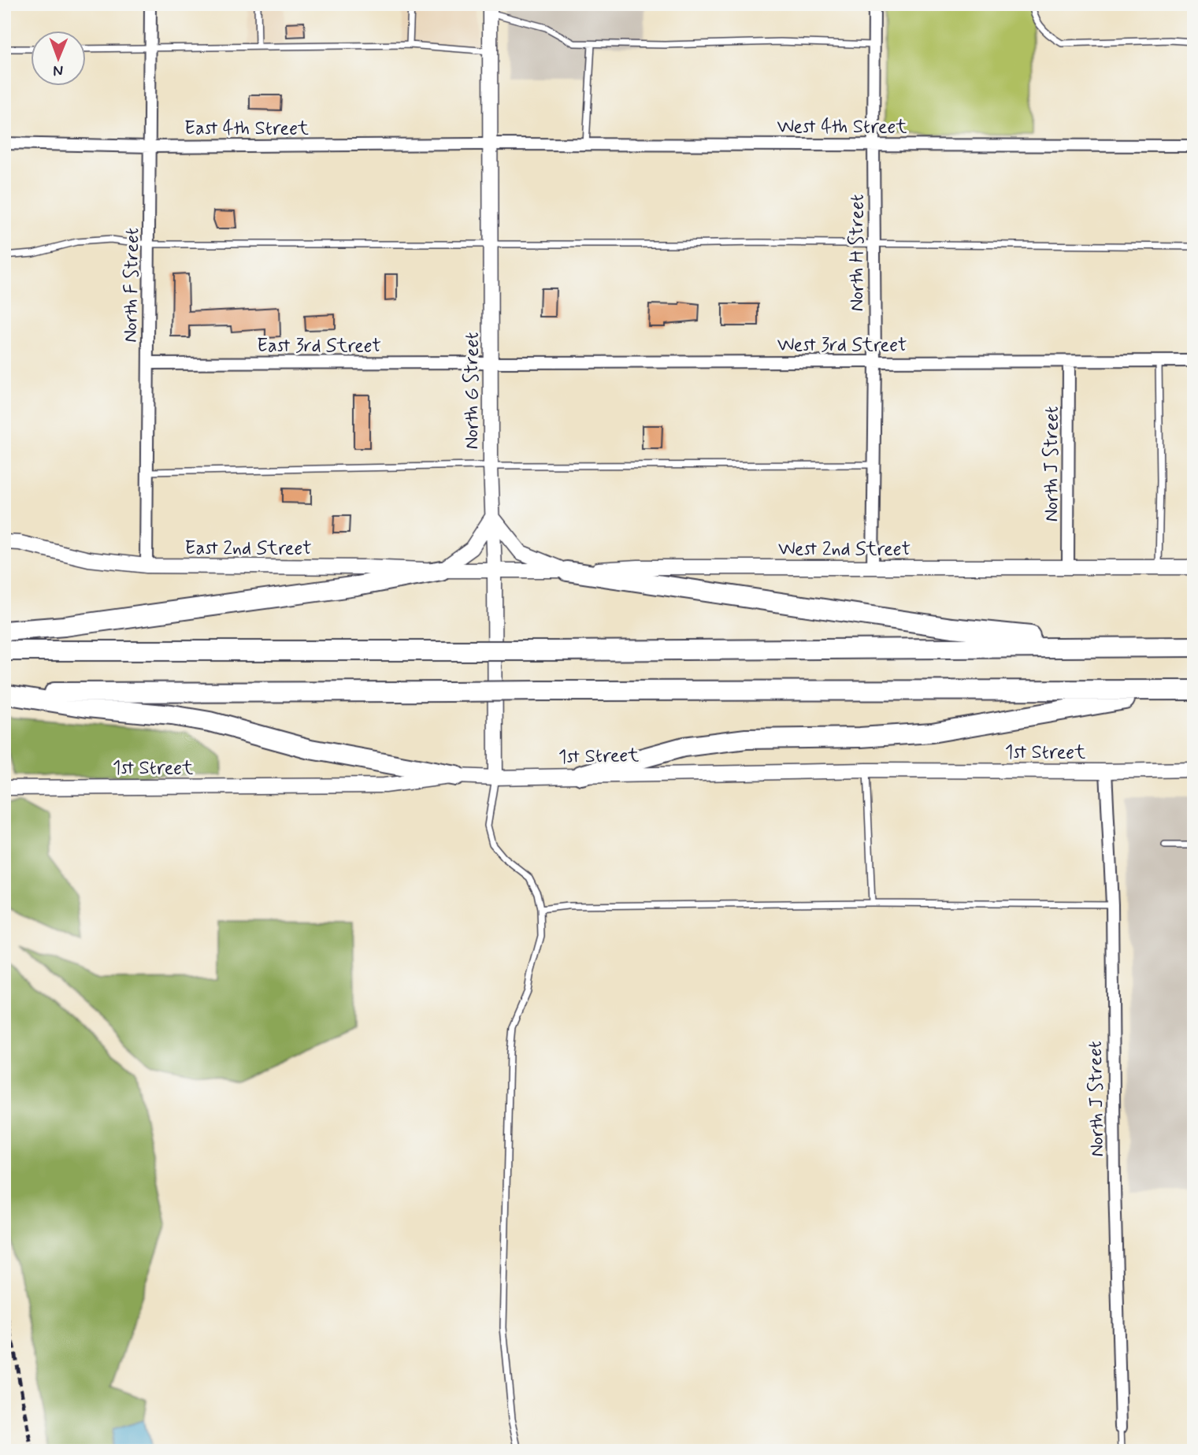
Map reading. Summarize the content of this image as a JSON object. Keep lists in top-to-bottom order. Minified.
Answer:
{"streets":{"street":["West 4th Street","East 4th Street","North H Street","North F Street","West 3rd Street","East 3rd Street","North G Street","North J Street","East 2nd Street","West 2nd Street","1st Street"]},"crossings":[["West 4th Street","East 4th Street"],["West 4th Street","North H Street"],["West 4th Street","North G Street"],["East 4th Street","North F Street"],["East 4th Street","North G Street"],["North H Street","West 3rd Street"],["North H Street","West 2nd Street"],["North F Street","East 3rd Street"],["North F Street","East 2nd Street"],["West 3rd Street","East 3rd Street"],["West 3rd Street","North G Street"],["West 3rd Street","North J Street"],["East 3rd Street","North G Street"],["North G Street","East 2nd Street"],["North G Street","West 2nd Street"],["North G Street","1st Street"],["North J Street","West 2nd Street"],["North J Street","1st Street"],["East 2nd Street","West 2nd Street"]],"north":"bottom"}
